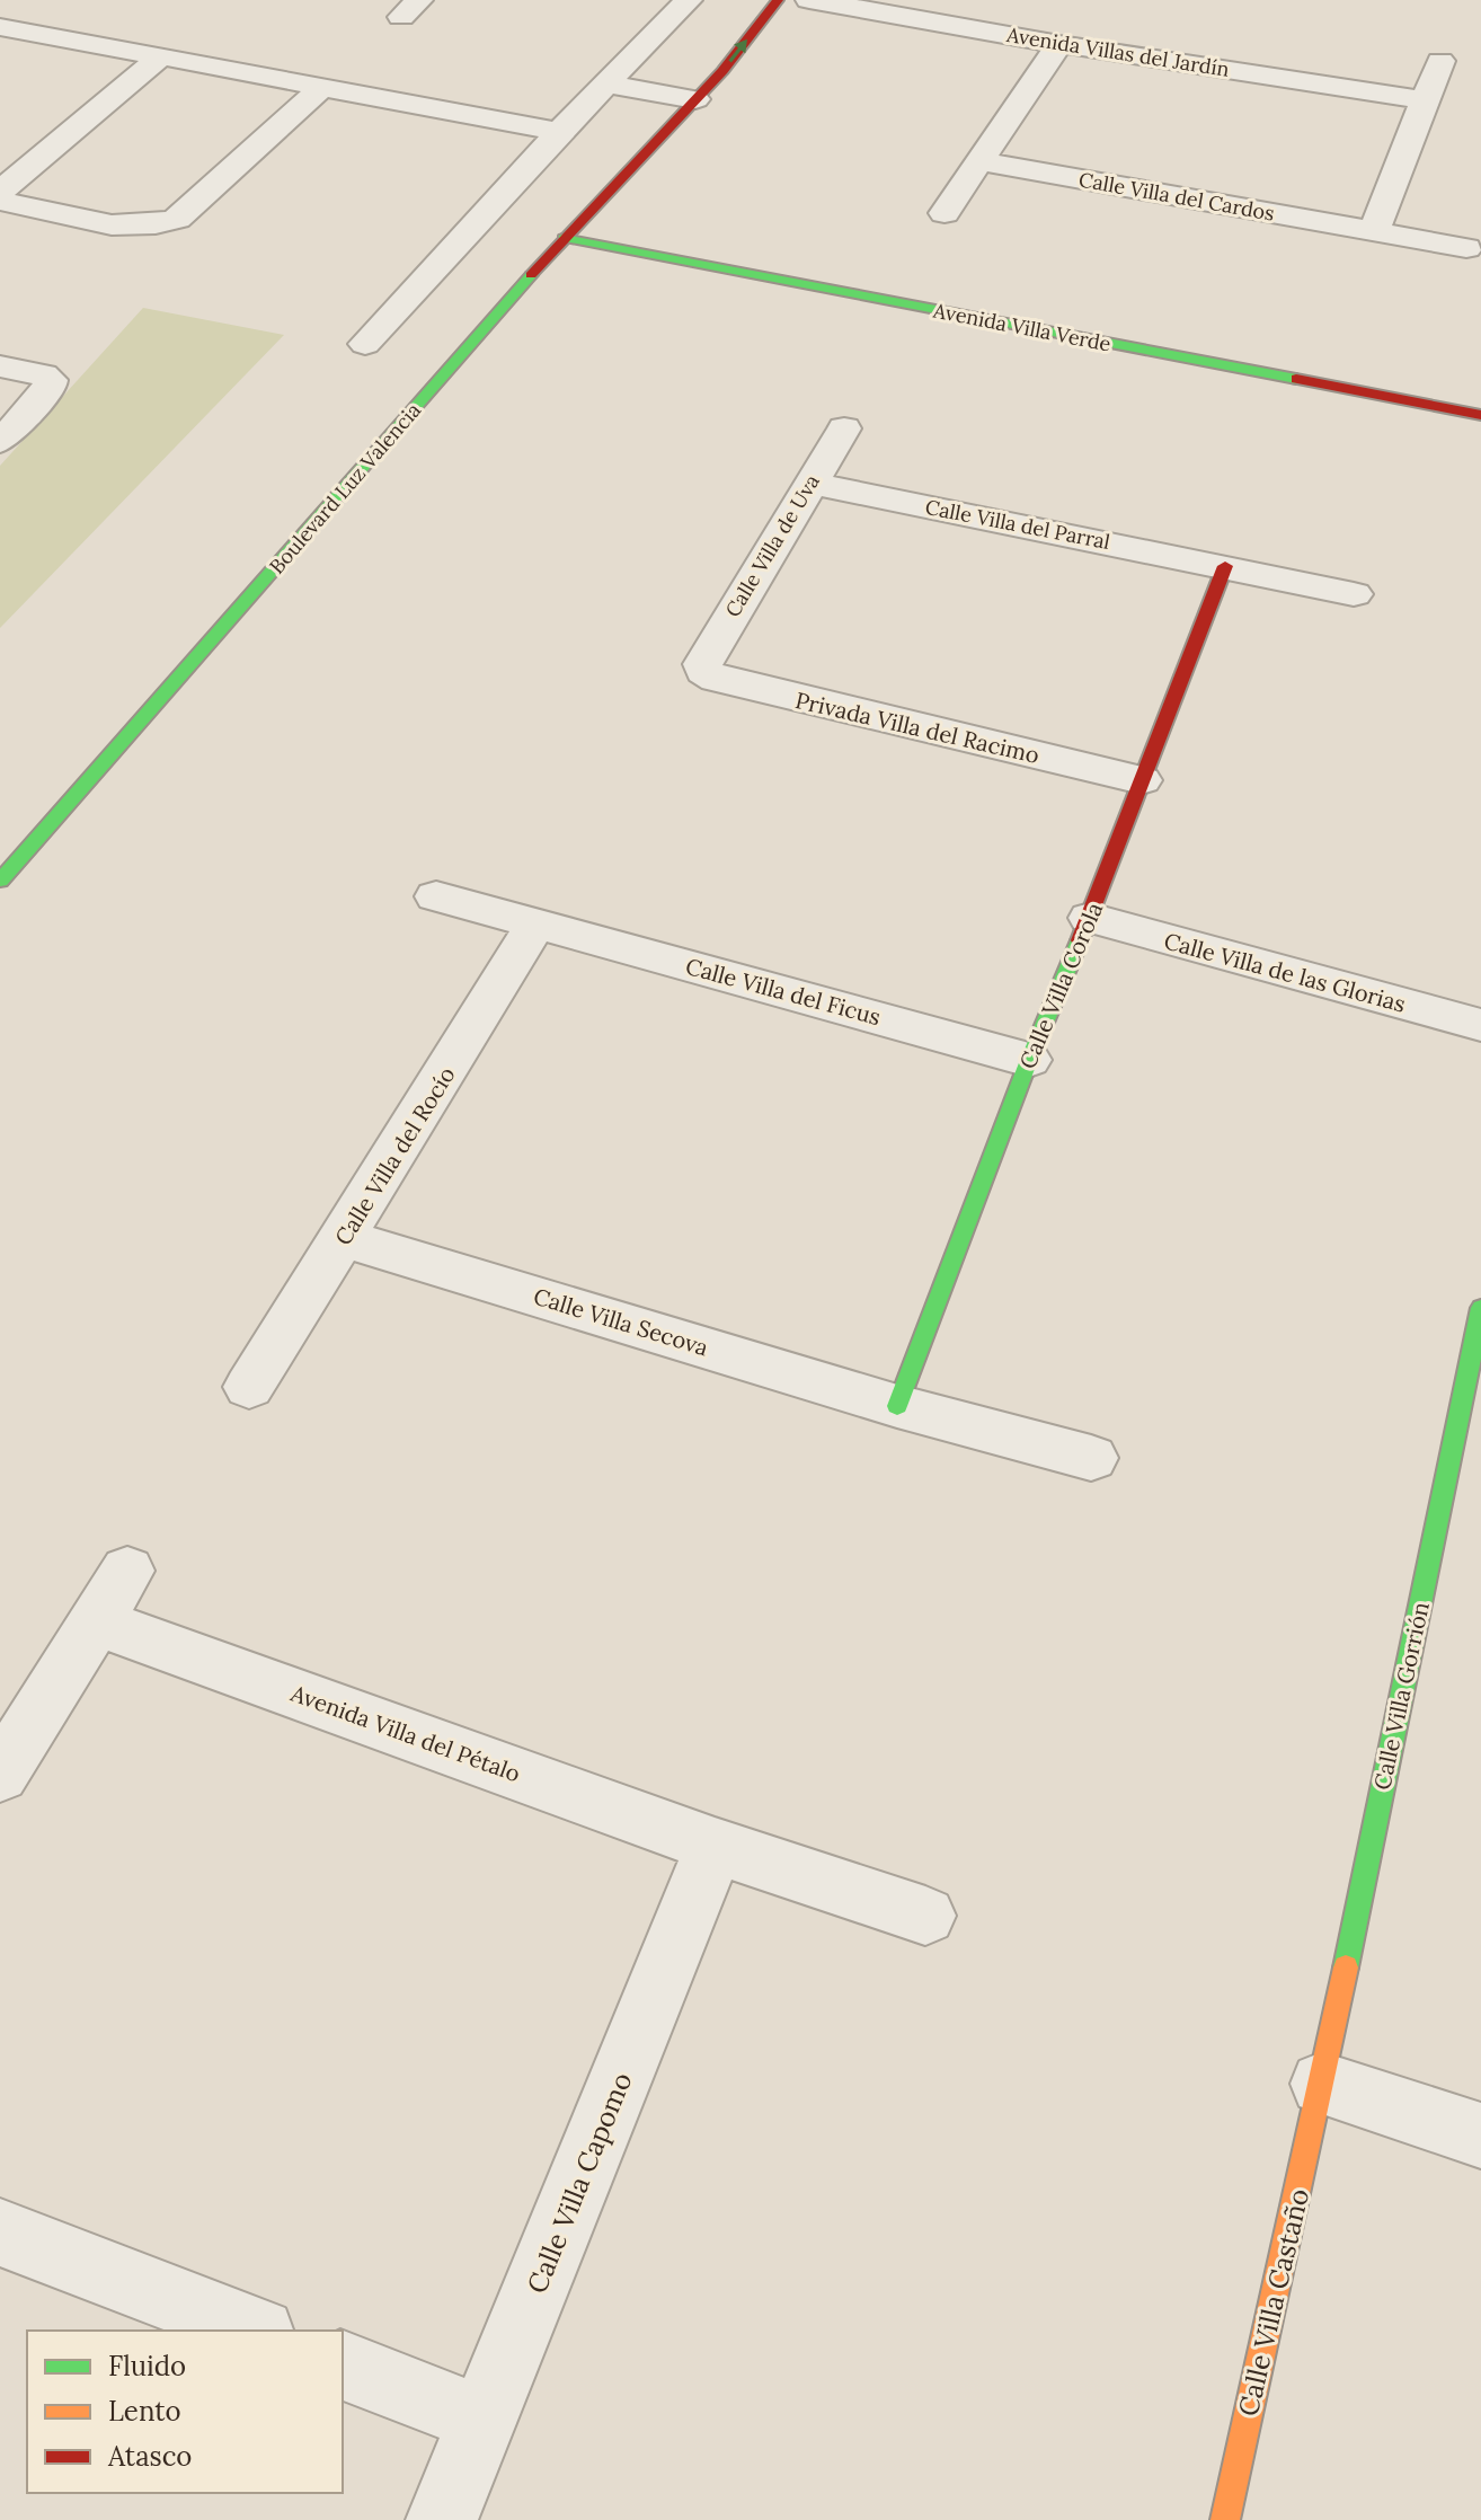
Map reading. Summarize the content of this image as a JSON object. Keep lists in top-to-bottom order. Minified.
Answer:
{"streets":{"street":["Avenida Villas del Jardín","Calle Villa del Cardos","Avenida Villa Verde","Boulevard Luz Valencia","Calle Villa del Parral","Calle Villa de Uva","Privada Villa del Racimo","Calle Villa de las Glorias","Calle Villa Corola","Calle Villa del Ficus","Calle Villa del Rocío","Calle Villa Secova","Calle Villa Gorrión","Avenida Villa del Pétalo","Calle Villa Capomo","Calle Villa Castaño"]},"crossings":[["Avenida Villa Verde","Boulevard Luz Valencia"],["Calle Villa del Parral","Calle Villa de Uva"],["Calle Villa del Parral","Calle Villa Corola"],["Calle Villa de Uva","Privada Villa del Racimo"],["Privada Villa del Racimo","Calle Villa Corola"],["Calle Villa de las Glorias","Calle Villa Corola"],["Calle Villa Corola","Calle Villa del Ficus"],["Calle Villa Corola","Calle Villa Secova"],["Calle Villa del Ficus","Calle Villa del Rocío"],["Calle Villa del Rocío","Calle Villa Secova"],["Calle Villa Gorrión","Calle Villa Castaño"],["Avenida Villa del Pétalo","Calle Villa Capomo"]],"legend":["Fluido","Lento","Atasco"]}
